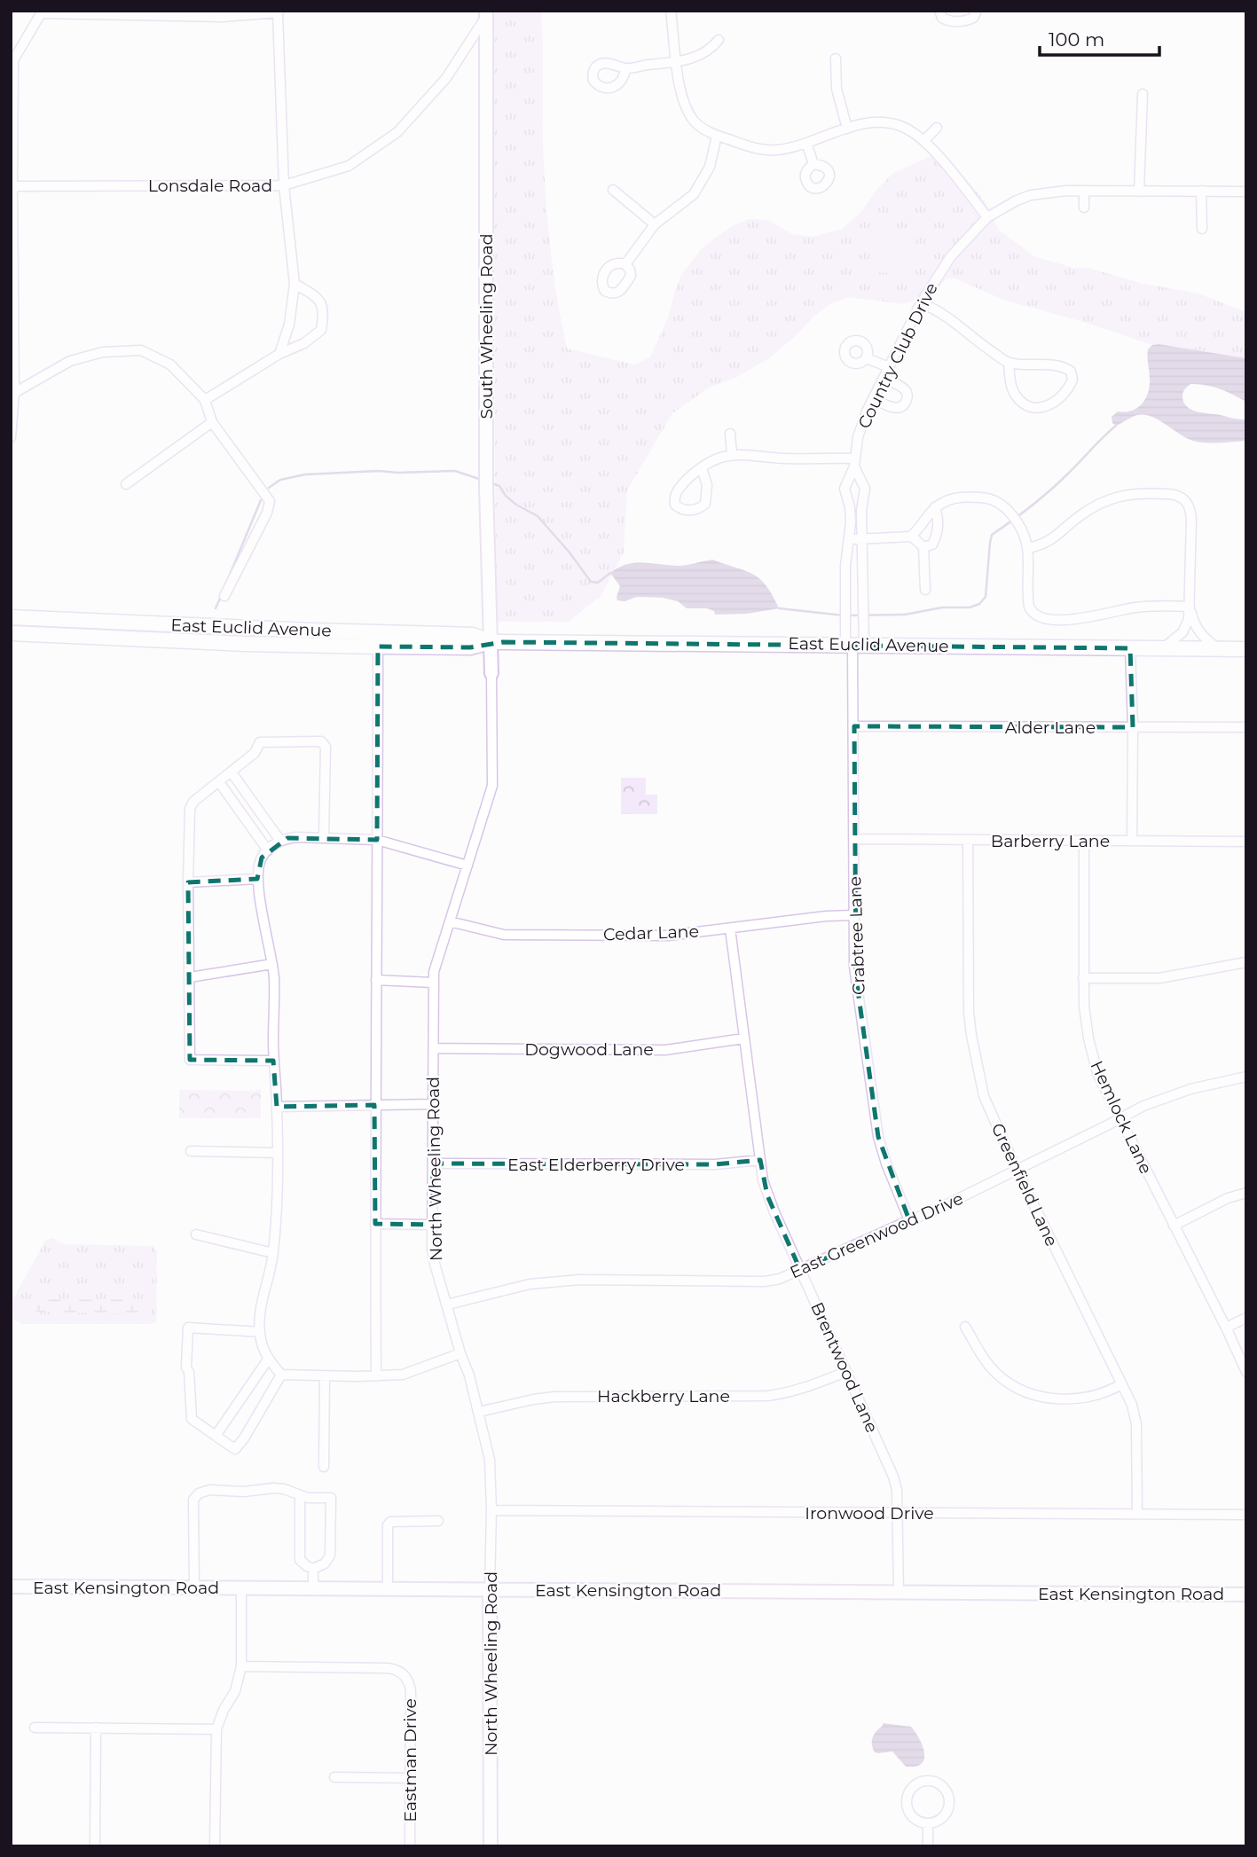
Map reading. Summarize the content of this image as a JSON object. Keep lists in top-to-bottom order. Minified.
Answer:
{"streets":{"main road":["South Wheeling Road","East Euclid Avenue","North Wheeling Road","East Kensington Road"],"street":["Lonsdale Road","Country Club Drive","Alder Lane","Barberry Lane","Cedar Lane","Crabtree Lane","Dogwood Lane","Hemlock Lane","East Elderberry Drive","Greenfield Lane","East Greenwood Drive","Brentwood Lane","Hackberry Lane","Ironwood Drive","Eastman Drive"]},"crossings":[["Lonsdale Road","South Wheeling Road"],["South Wheeling Road","East Euclid Avenue"],["South Wheeling Road","North Wheeling Road"],["Country Club Drive","East Euclid Avenue"],["Country Club Drive","Crabtree Lane"],["East Euclid Avenue","Crabtree Lane"],["East Euclid Avenue","North Wheeling Road"],["Alder Lane","Crabtree Lane"],["Barberry Lane","Crabtree Lane"],["Barberry Lane","Hemlock Lane"],["Barberry Lane","Greenfield Lane"],["Cedar Lane","Crabtree Lane"],["Cedar Lane","North Wheeling Road"],["Cedar Lane","Brentwood Lane"],["Crabtree Lane","East Greenwood Drive"],["Dogwood Lane","North Wheeling Road"],["Dogwood Lane","Brentwood Lane"],["Hemlock Lane","East Greenwood Drive"],["East Elderberry Drive","North Wheeling Road"],["East Elderberry Drive","Brentwood Lane"],["North Wheeling Road","East Greenwood Drive"],["North Wheeling Road","Hackberry Lane"],["North Wheeling Road","Ironwood Drive"],["North Wheeling Road","East Kensington Road"],["Greenfield Lane","East Greenwood Drive"],["Greenfield Lane","Ironwood Drive"],["East Greenwood Drive","Brentwood Lane"],["Brentwood Lane","Hackberry Lane"],["Brentwood Lane","Ironwood Drive"],["Brentwood Lane","East Kensington Road"]],"scale_bar":"100 m"}
